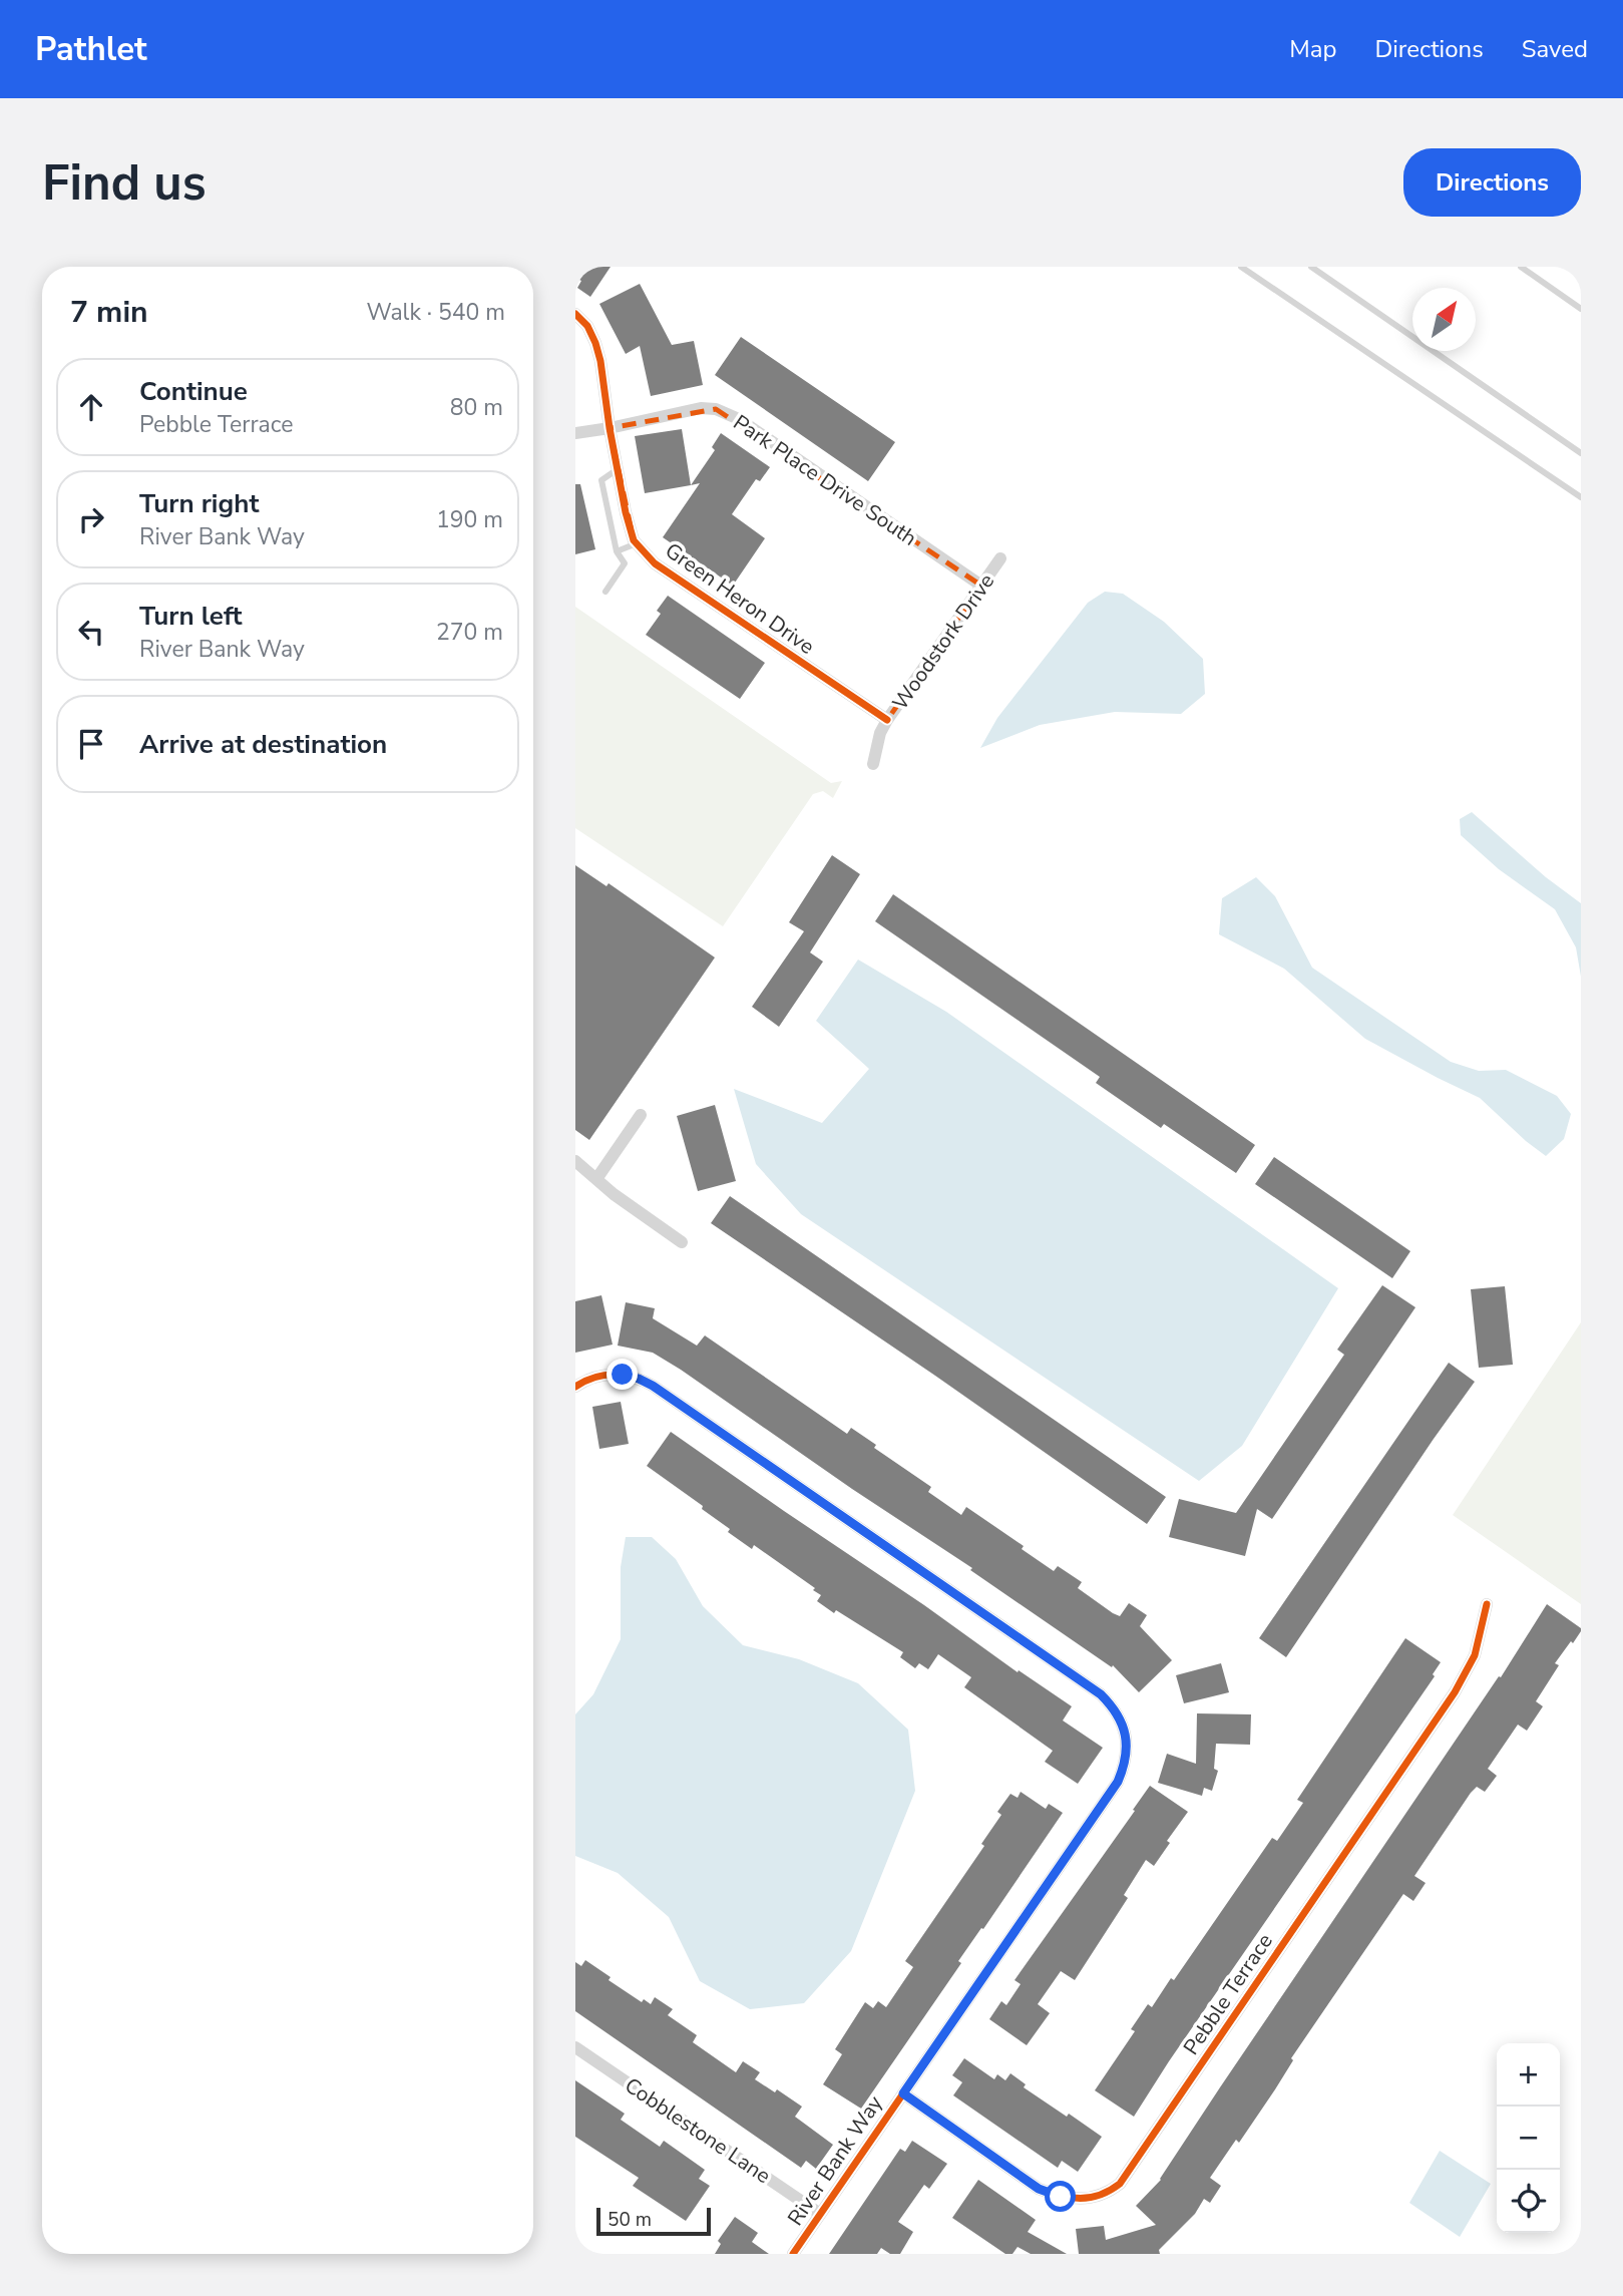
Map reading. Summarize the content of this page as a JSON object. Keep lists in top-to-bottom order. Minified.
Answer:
{"streets":{"street":["Park Place Drive South","Green Heron Drive","Woodstork Drive","Pebble Terrace","Cobblestone Lane","River Bank Way"]},"crossings":[["Park Place Drive South","Green Heron Drive"],["Park Place Drive South","Woodstork Drive"],["Green Heron Drive","Woodstork Drive"],["Pebble Terrace","River Bank Way"],["Cobblestone Lane","River Bank Way"]],"scale_bar":"50 m","north":"top right","page":{"header":"Pathlet","nav":["Map","Directions","Saved"],"buttons":"Directions","title":"Find us","heading":["7 min","Walk · 540 m"],"list":[["Continue","Pebble Terrace","80 m"],["Turn right","River Bank Way","190 m"],["Turn left","River Bank Way","270 m"],"Arrive at destination"],"map_buttons":["+","−"],"scale":"50 m"}}
